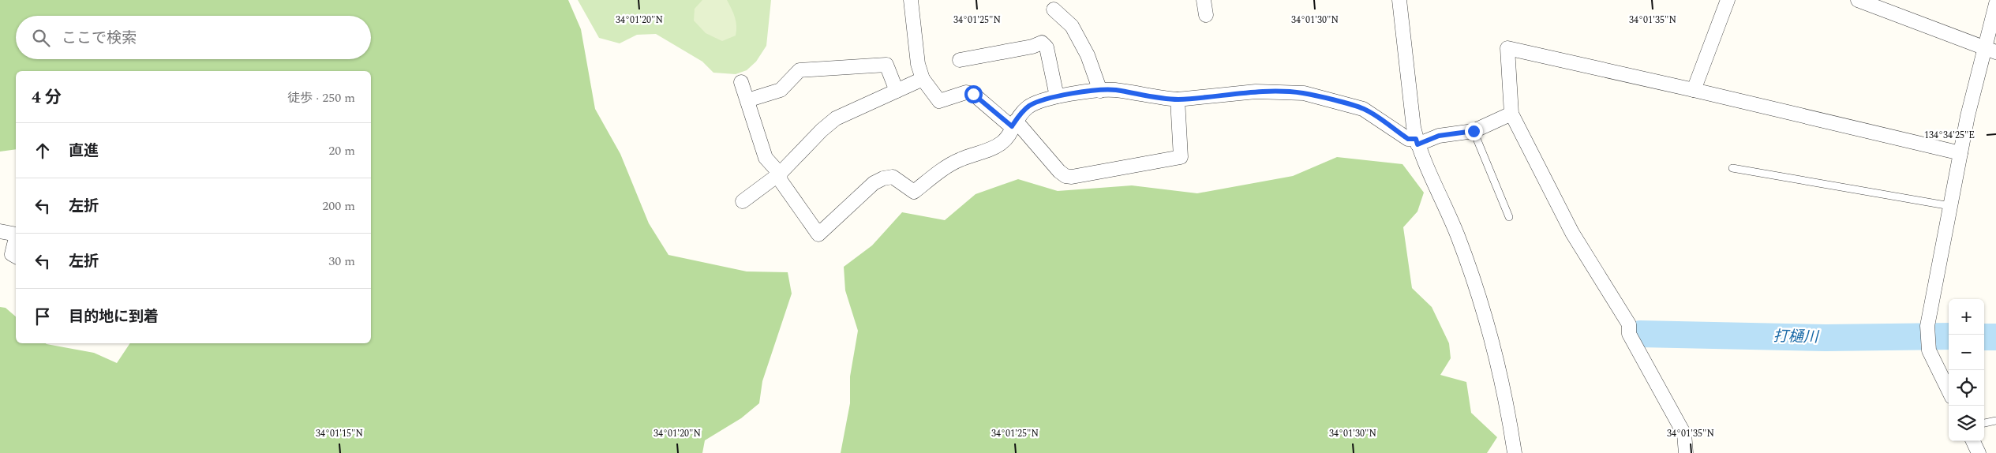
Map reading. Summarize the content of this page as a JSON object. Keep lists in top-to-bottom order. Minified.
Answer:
{"water":["打樋川"],"page":{"search":"ここで検索","heading":["4 分","徒歩 · 250 m"],"list":[["直進","20 m"],["左折","200 m"],["左折","30 m"],"目的地に到着"],"map_buttons":["+","−"]},"coordinates":["34°01'20\"N","34°01'25\"N","34°01'30\"N","34°01'35\"N","134°34'25\"E","34°01'15\"N"]}
